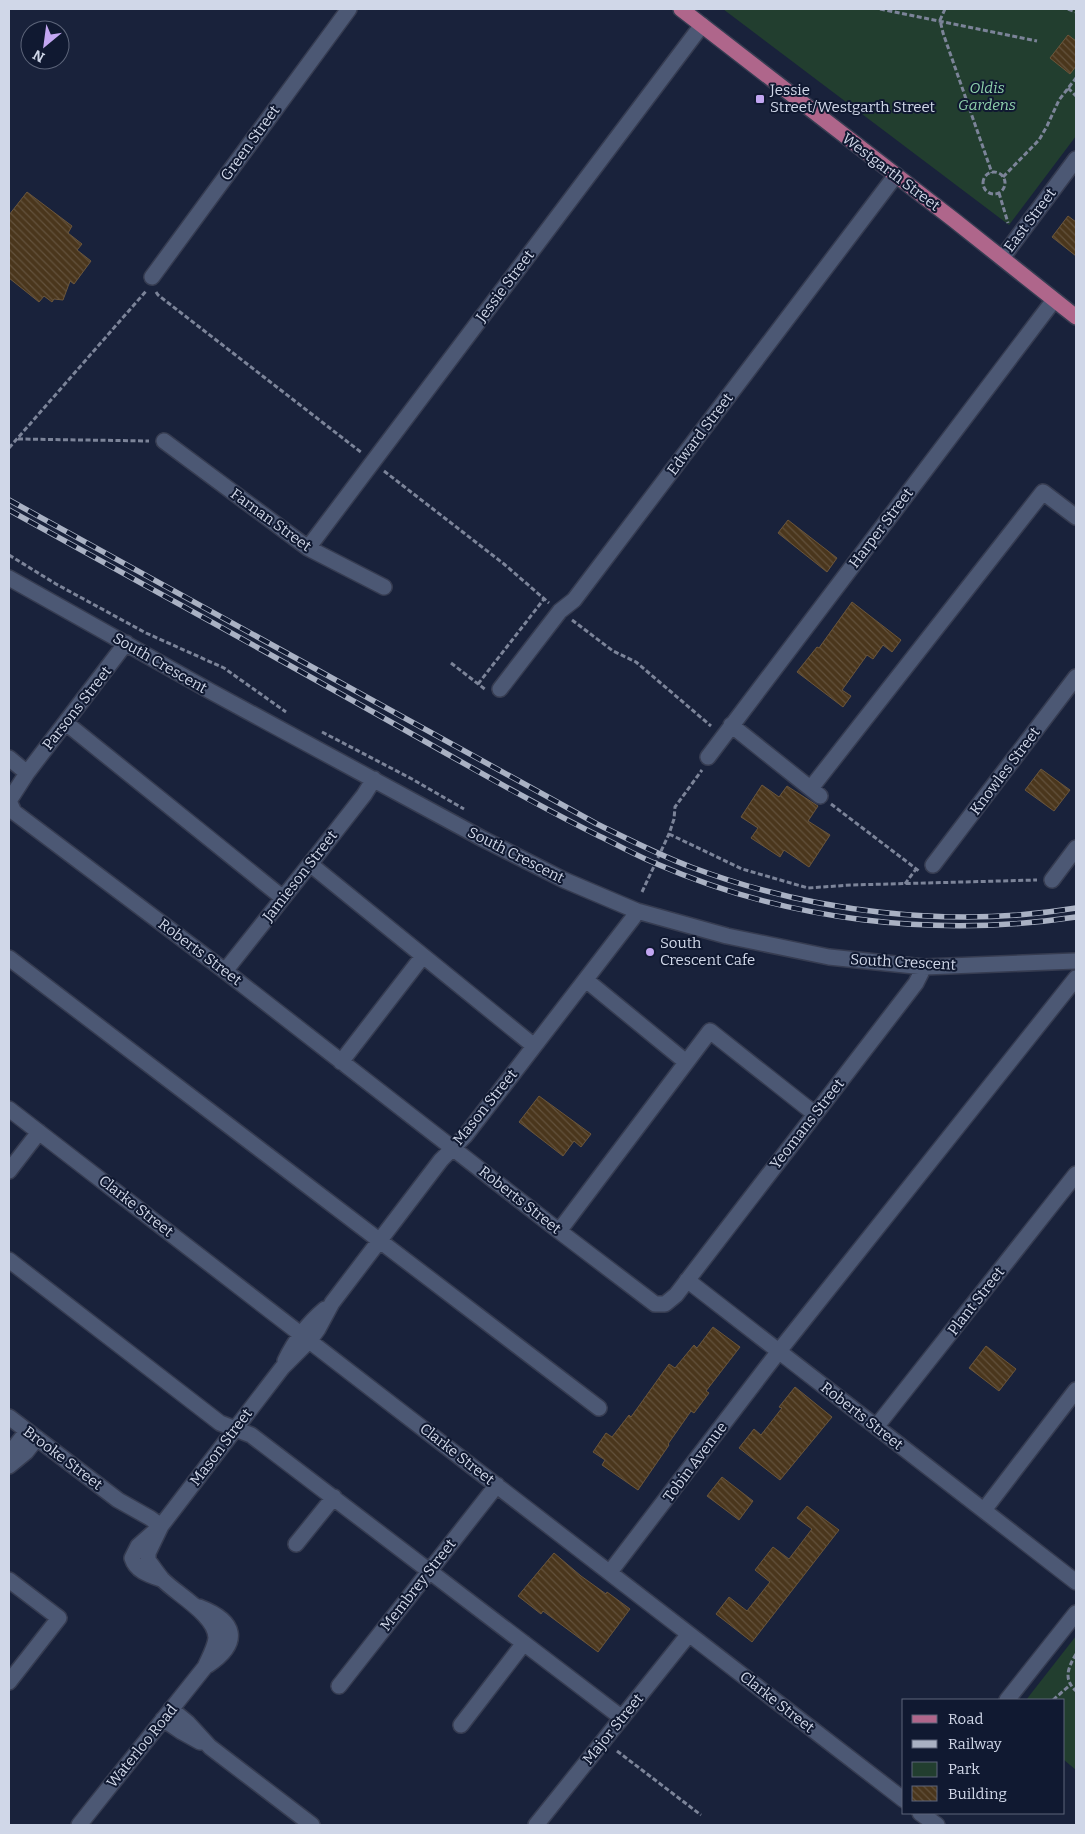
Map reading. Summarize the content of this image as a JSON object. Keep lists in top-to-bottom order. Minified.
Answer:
{"streets":{"main road":["Westgarth Street"],"street":["Green Street","East Street","Jessie Street","Edward Street","Farnan Street","Harper Street","South Crescent","Parsons Street","Knowles Street","Jamieson Street","Roberts Street","Mason Street","Yeomans Street","Clarke Street","Plant Street","Brooke Street","Tobin Avenue","Membrey Street","Major Street","Waterloo Road"]},"crossings":[["Westgarth Street","East Street"],["Westgarth Street","Jessie Street"],["Westgarth Street","Edward Street"],["Westgarth Street","Harper Street"],["Jessie Street","Farnan Street"],["South Crescent","Parsons Street"],["South Crescent","Jamieson Street"],["South Crescent","Mason Street"],["South Crescent","Yeomans Street"],["Parsons Street","Roberts Street"],["Jamieson Street","Roberts Street"],["Roberts Street","Mason Street"],["Roberts Street","Yeomans Street"],["Roberts Street","Plant Street"],["Roberts Street","Tobin Avenue"],["Mason Street","Clarke Street"],["Mason Street","Brooke Street"],["Mason Street","Waterloo Road"],["Clarke Street","Tobin Avenue"],["Clarke Street","Membrey Street"],["Clarke Street","Major Street"]],"parks":["Oldis Gardens"],"places":{"transit":["Jessie Street/Westgarth Street"],"other":["South Crescent Cafe"]},"legend":["Road","Railway","Park","Building"],"north":"bottom left"}
